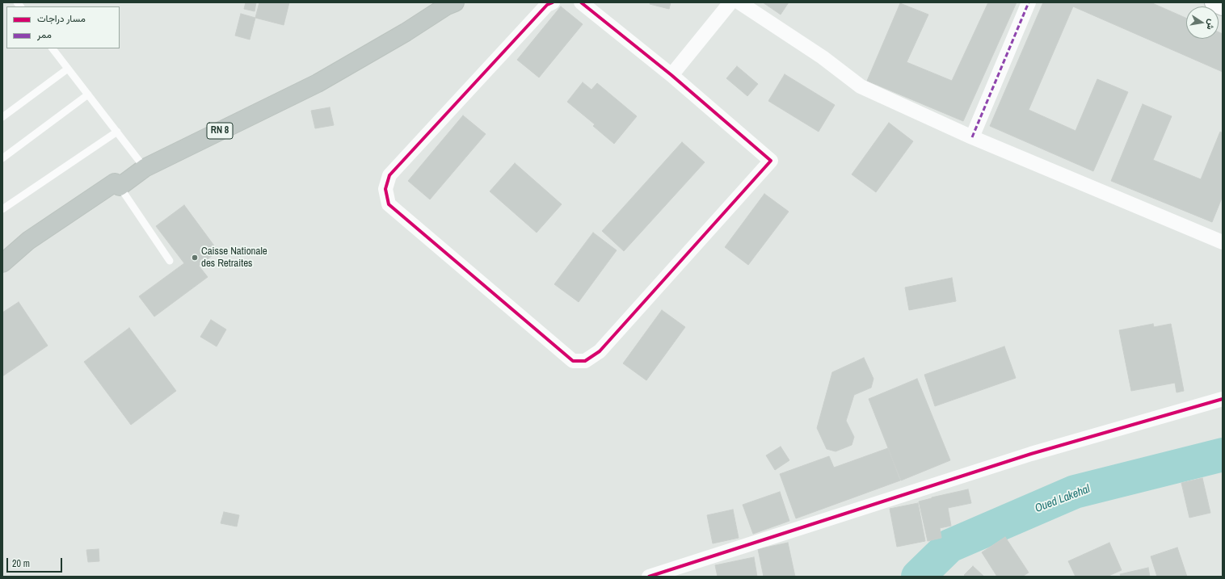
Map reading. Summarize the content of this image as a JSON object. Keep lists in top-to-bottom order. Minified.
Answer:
{"streets":{"highway":["RN 8"]},"water":["Oued Lakehal"],"places":["Caisse Nationale des Retraites"],"legend":["مسار دراجات","ممر"],"scale_bar":"20 m","north":"right"}
